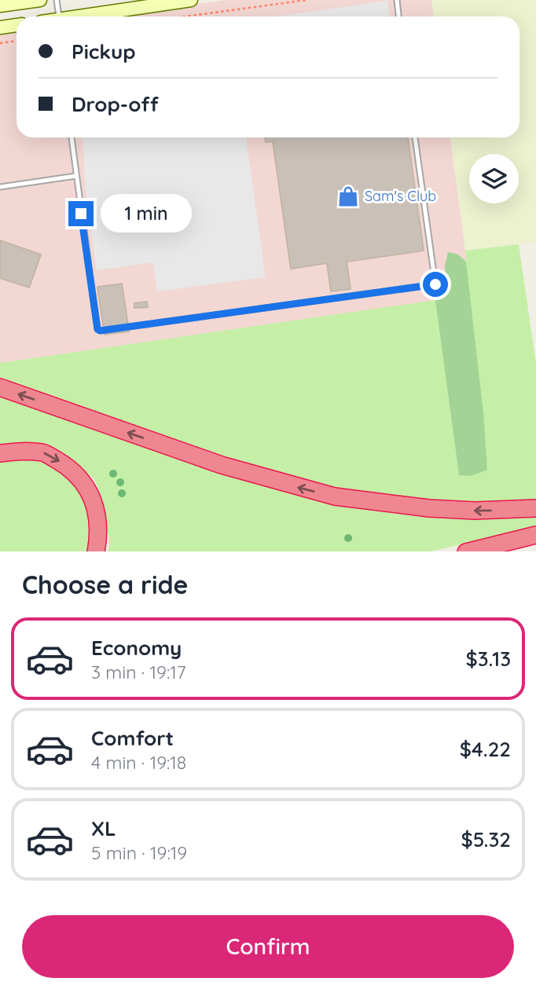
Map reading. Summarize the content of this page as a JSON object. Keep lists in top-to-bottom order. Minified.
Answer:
{"places":{"shop":["Sam's Club"]},"page":{"banner":["Pickup","Drop-off"],"bubble":"1 min","heading":"Choose a ride","list":[{"name":"Economy","note":"3 min · 19:17","value":"$3.13"},{"name":"Comfort","note":"4 min · 19:18","value":"$4.22"},{"name":"XL","note":"5 min · 19:19","value":"$5.32"}],"buttons":"Confirm"}}
